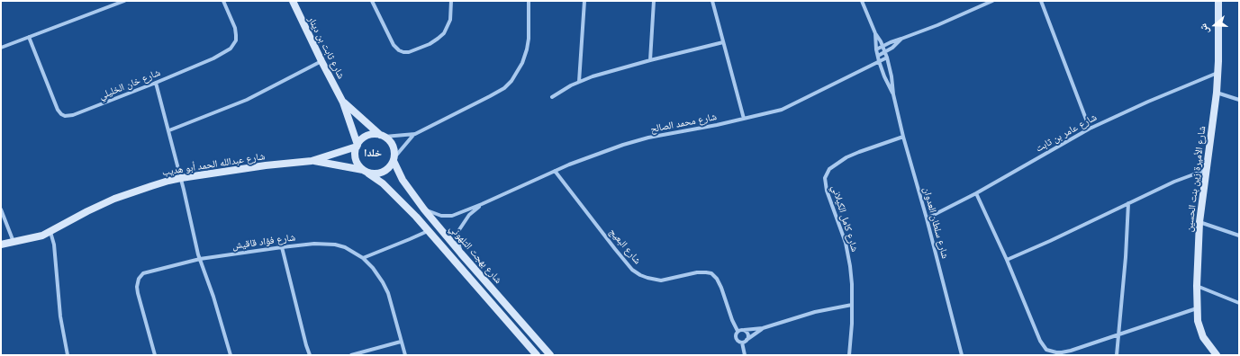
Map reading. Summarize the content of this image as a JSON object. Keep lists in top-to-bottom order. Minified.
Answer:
{"streets":{"street":["شارع ثابت بن دينار","شارع خان الخليلي","شارع محمد الصالح","شارع عامر بن ثابت","شارع عبدالله الحمد أبو هديب","شارع الأميرة زين بنت الحسين","شارع كامل الكيلاني","شارع سلطان العدوان","شارع فؤاد قاقيش","شارع البعيج","شارع بهجت التلهوني"]},"crossings":[["شارع ثابت بن دينار","شارع عبدالله الحمد أبو هديب"],["شارع ثابت بن دينار","شارع بهجت التلهوني"],["شارع محمد الصالح","شارع سلطان العدوان"],["شارع محمد الصالح","شارع البعيج"],["شارع محمد الصالح","شارع بهجت التلهوني"],["شارع عامر بن ثابت","شارع الأميرة زين بنت الحسين"],["شارع عامر بن ثابت","شارع سلطان العدوان"],["شارع عبدالله الحمد أبو هديب","شارع بهجت التلهوني"],["شارع كامل الكيلاني","شارع سلطان العدوان"]],"districts":["خلدا"],"north":"left"}
